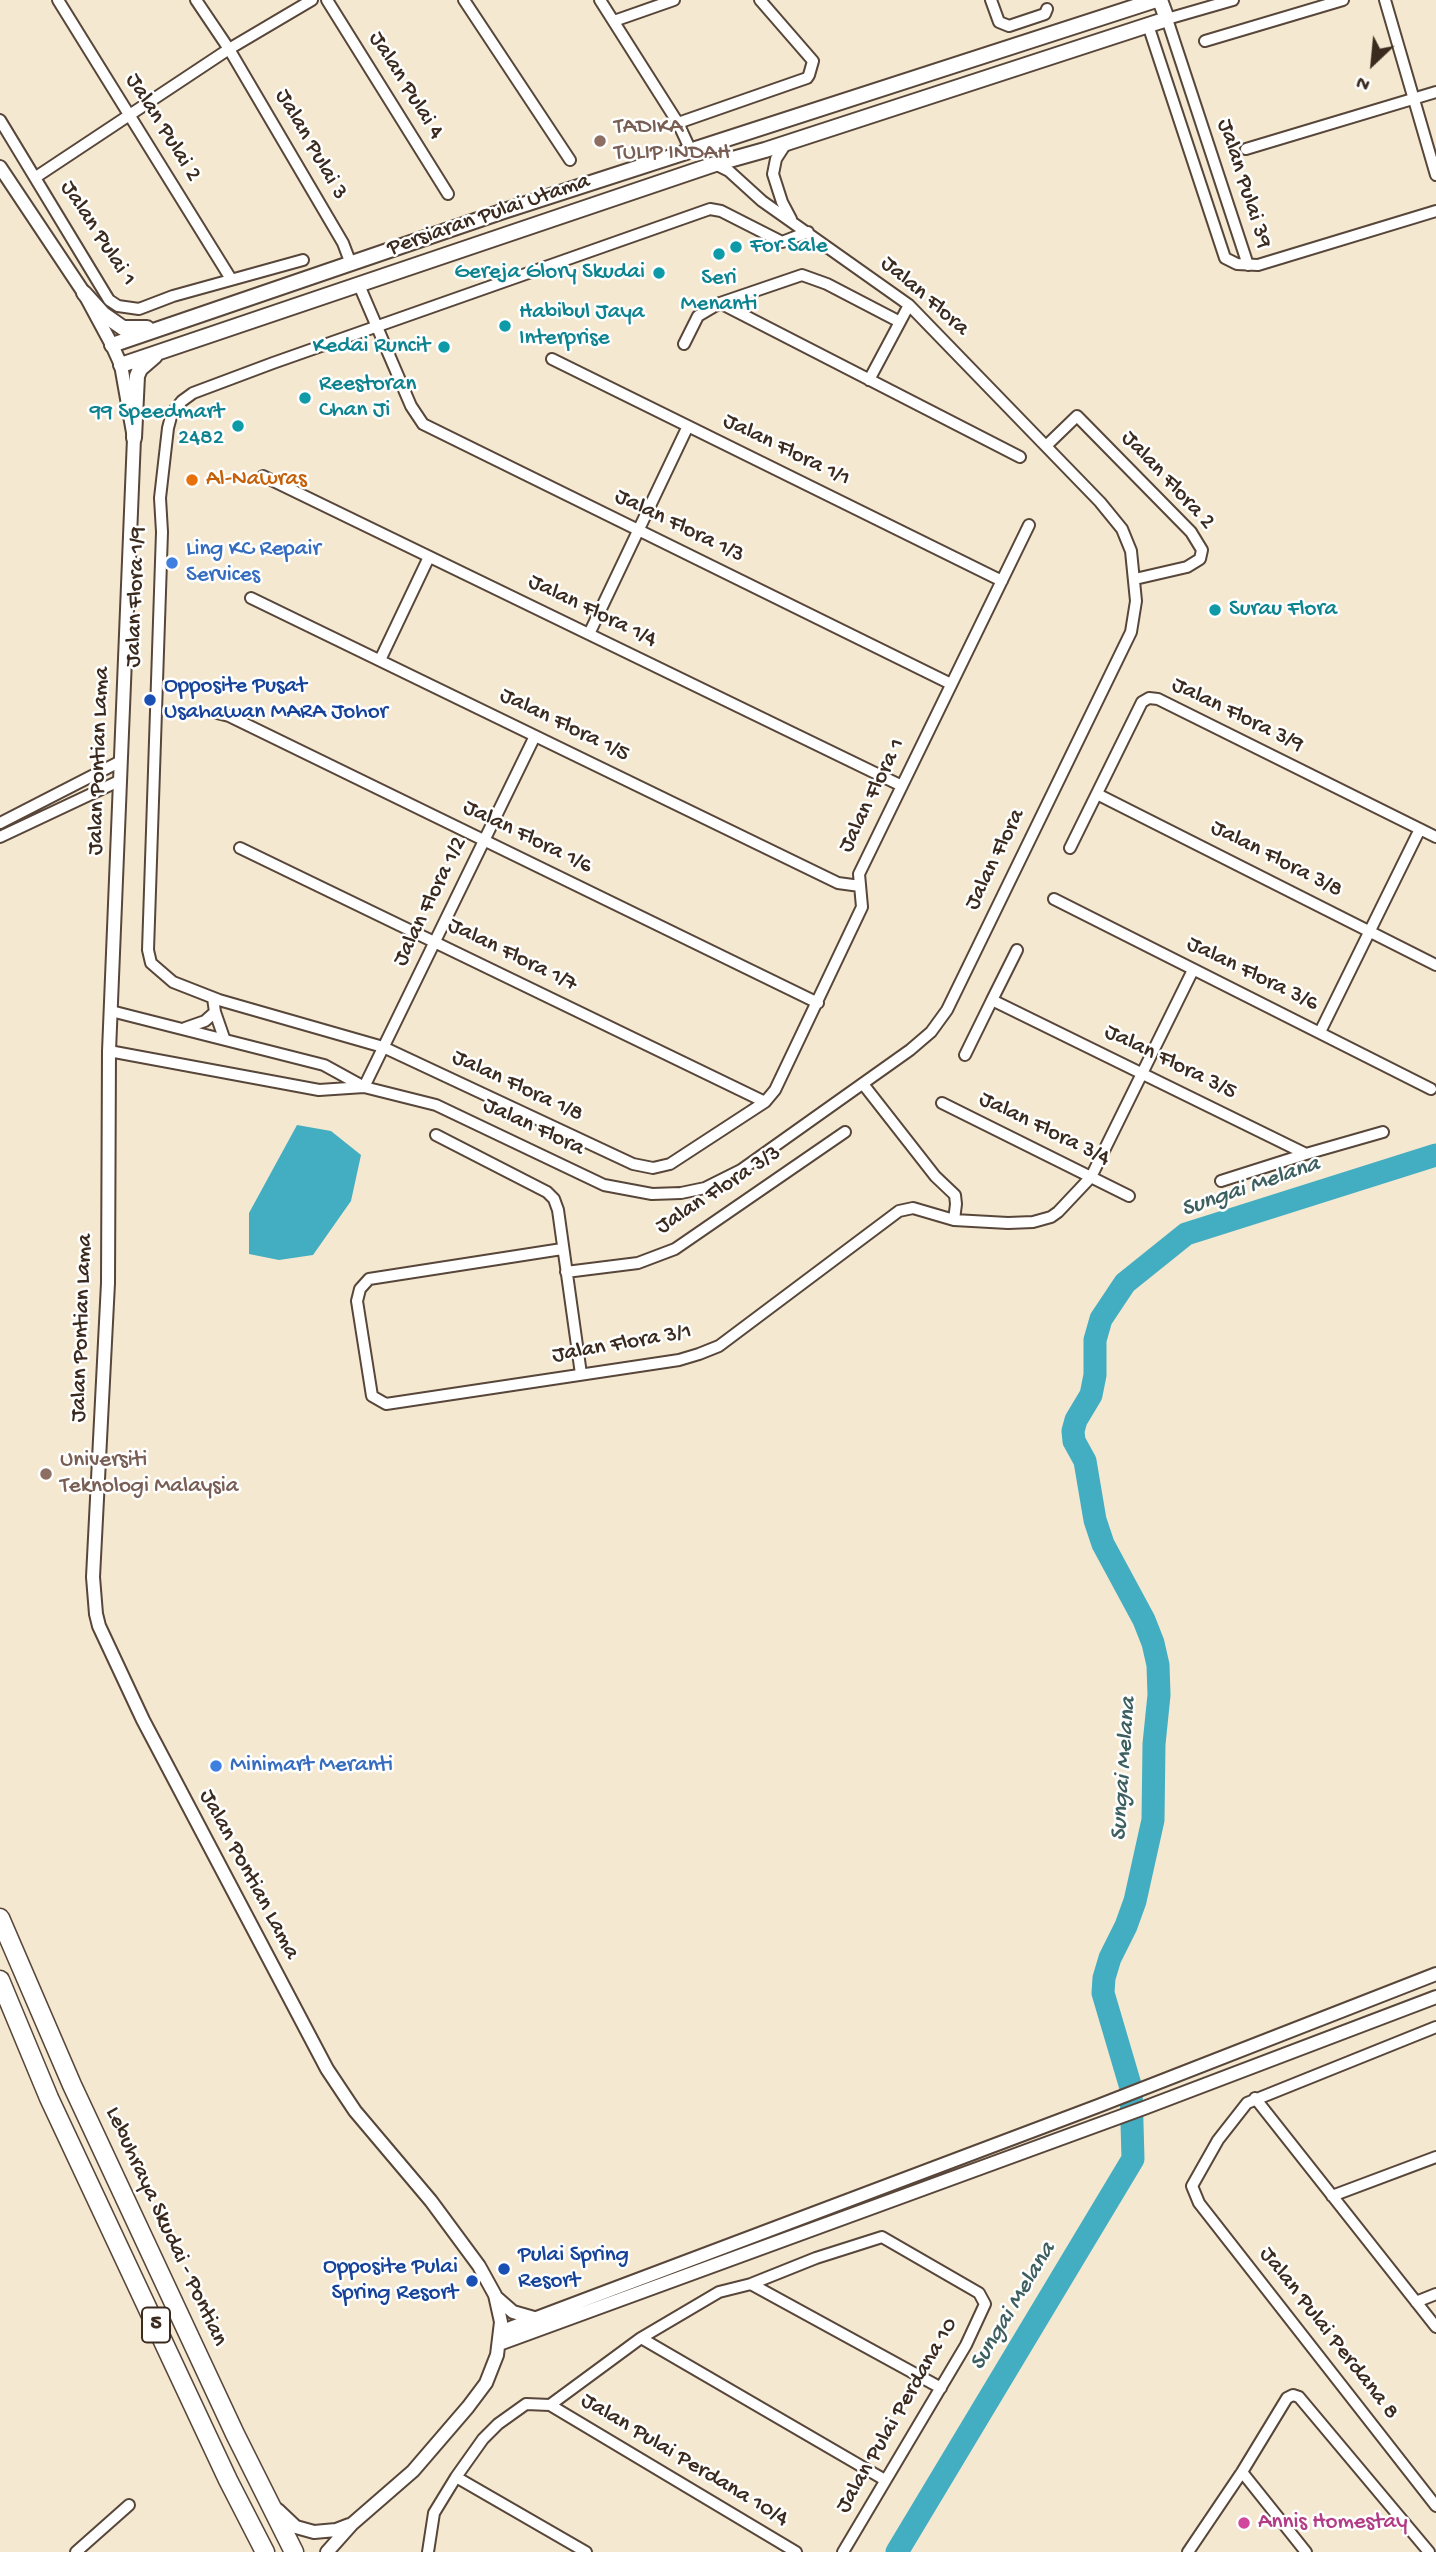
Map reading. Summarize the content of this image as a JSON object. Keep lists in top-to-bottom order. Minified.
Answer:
{"streets":{"highway":["Lebuhraya Skudai - Pontian","5"],"main road":["Persiaran Pulai Utama"],"street":["Jalan Pulai 4","Jalan Pulai 2","Jalan Pulai 3","Jalan Pulai 39","Jalan Pulai 1","Jalan Flora","Jalan Flora 1/1","Jalan Flora 2","Jalan Flora 1/3","Jalan Flora 1/9","Jalan Flora 1/4","Jalan Flora 3/9","Jalan Flora 1/5","Jalan Pontian Lama","Jalan Flora 1","Jalan Flora 1/6","Jalan Flora 3/8","Jalan Flora 1/2","Jalan Flora 1/7","Jalan Flora 3/6","Jalan Flora 3/5","Jalan Flora 1/8","Jalan Flora 3/4","Jalan Flora 3/3","Jalan Flora 3/1","Jalan Pulai Perdana 8","Jalan Pulai Perdana 10","Jalan Pulai Perdana 10/4"]},"crossings":[["Jalan Pulai 2","Jalan Pulai 1"],["Jalan Pulai 3","Persiaran Pulai Utama"],["Jalan Pulai 39","Persiaran Pulai Utama"],["Persiaran Pulai Utama","Jalan Flora"],["Persiaran Pulai Utama","Jalan Flora 1/3"],["Persiaran Pulai Utama","Jalan Pontian Lama"],["Jalan Flora","Jalan Flora 2"],["Jalan Flora","Jalan Flora 1/9"],["Jalan Flora","Jalan Pontian Lama"],["Jalan Flora","Jalan Flora 1/2"],["Jalan Flora 1/1","Jalan Flora 1"],["Jalan Flora 1/3","Jalan Flora 1/9"],["Jalan Flora 1/3","Jalan Flora 1"],["Jalan Flora 1/9","Jalan Flora 1/2"],["Jalan Flora 1/9","Jalan Flora 1/8"],["Jalan Flora 1/4","Jalan Flora 1"],["Jalan Flora 3/9","Jalan Flora 3/8"],["Jalan Flora 1/5","Jalan Flora 1"],["Jalan Flora 1/5","Jalan Flora 1/2"],["Jalan Pontian Lama","Lebuhraya Skudai - Pontian"],["Jalan Flora 1","Jalan Flora 1/6"],["Jalan Flora 1","Jalan Flora 1/7"],["Jalan Flora 1","Jalan Flora 1/8"],["Jalan Flora 1/6","Jalan Flora 1/2"],["Jalan Flora 1/2","Jalan Flora 1/7"],["Jalan Flora 1/2","Jalan Flora 1/8"],["Jalan Flora 3/6","Jalan Flora 3/1"],["Jalan Flora 3/5","Jalan Flora 3/1"],["Jalan Flora 3/4","Jalan Flora 3/1"]],"water":["Sungai Melana"],"places":["TADIKA TULIP INDAH","For Sale","Seri Menanti","Gereja Glory Skudai","Habibul Jaya Interprise","Kedai Runcit","Reestoran Chan Ji","99 Speedmart 2482","Al-Nawras","Ling KC Repair Services","Surau Flora","Opposite Pusat Usahawan MARA Johor","Universiti Teknologi Malaysia","Minimart Meranti","Pulai Spring Resort","Opposite Pulai Spring Resort","Annis Homestay"],"north":"bottom left"}
